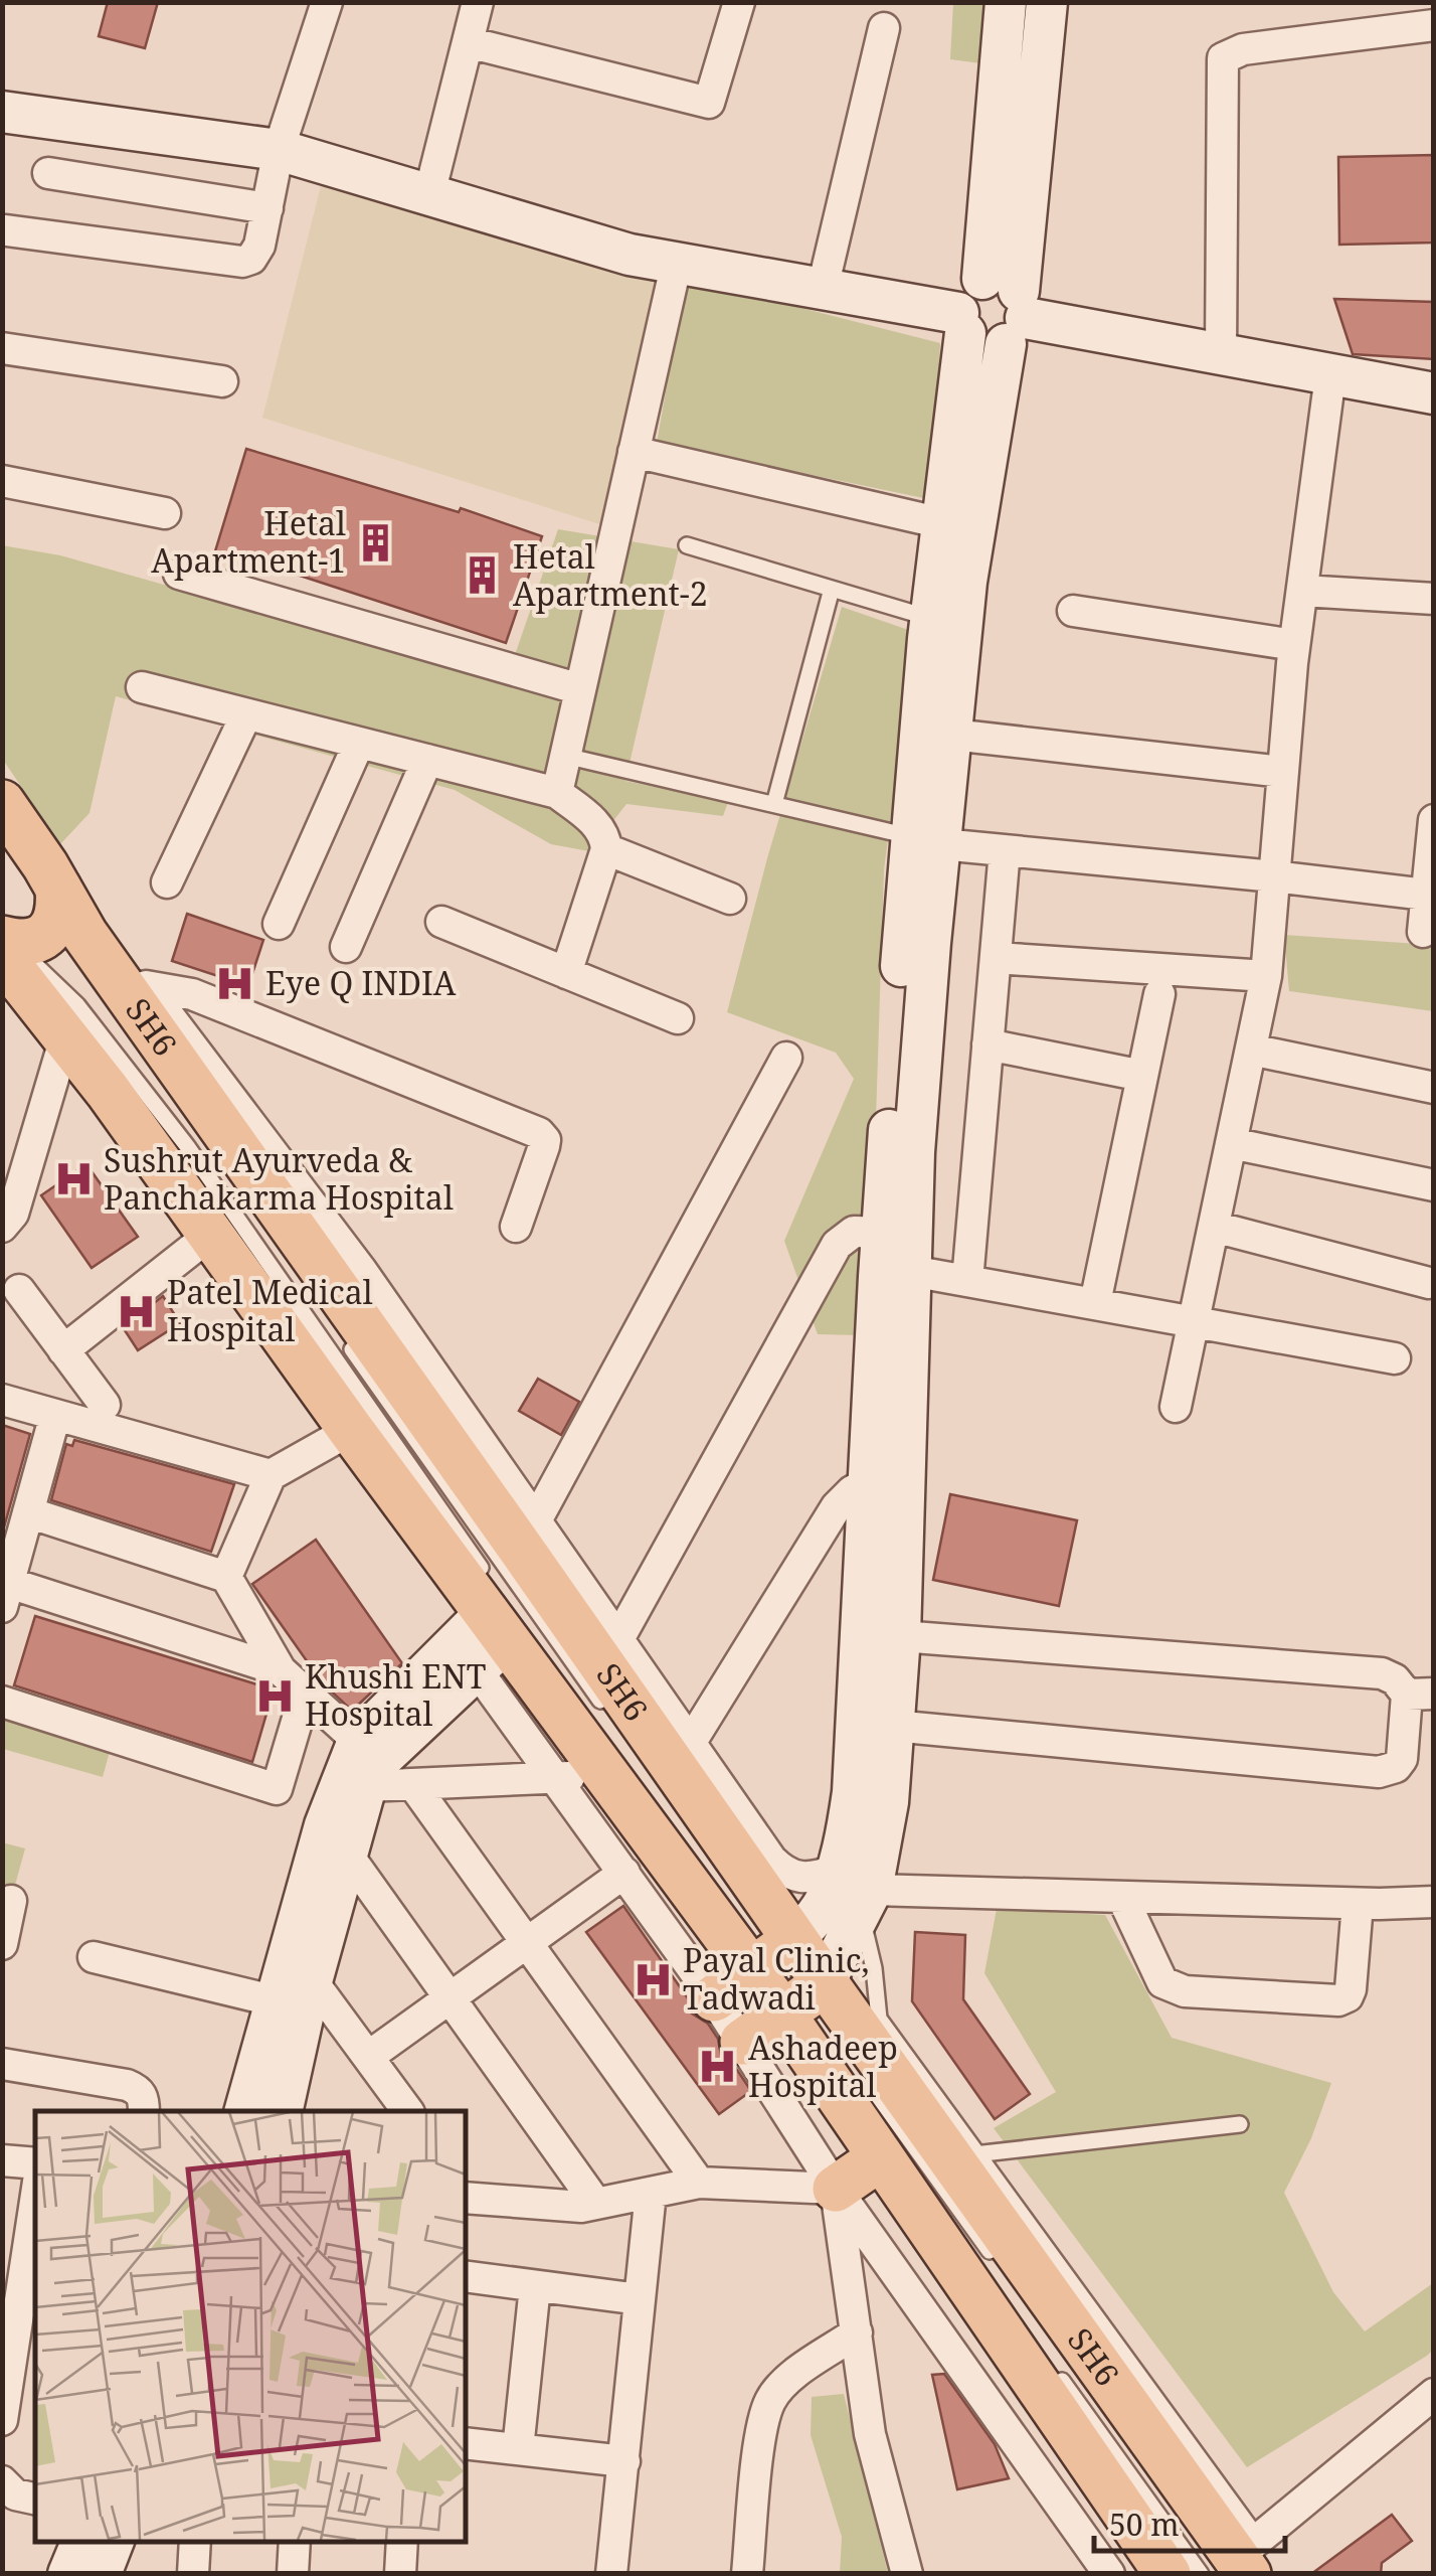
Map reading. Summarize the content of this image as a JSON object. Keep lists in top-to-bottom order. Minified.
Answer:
{"streets":{"main road":["SH6"]},"places":{"building":["Hetal Apartment-1","Hetal Apartment-2"],"hospital":["Eye Q INDIA","Sushrut Ayurveda & Panchakarma Hospital","Patel Medical Hospital","Khushi ENT Hospital","Payal Clinic, Tadwadi","Ashadeep Hospital"]},"scale_bar":"50 m"}
